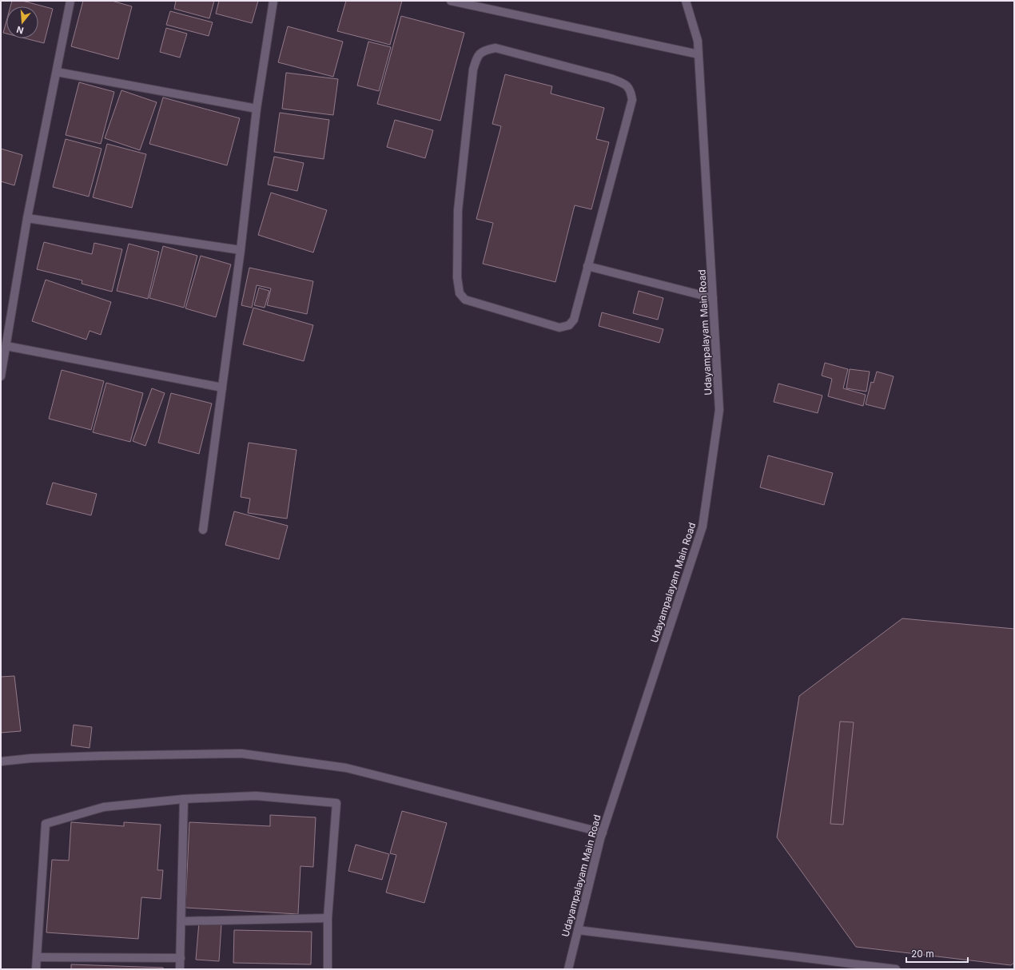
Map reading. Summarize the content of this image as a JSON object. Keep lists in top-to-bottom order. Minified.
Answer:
{"streets":{"street":["Udayampalayam Main Road"]},"scale_bar":"20 m","north":"bottom"}
